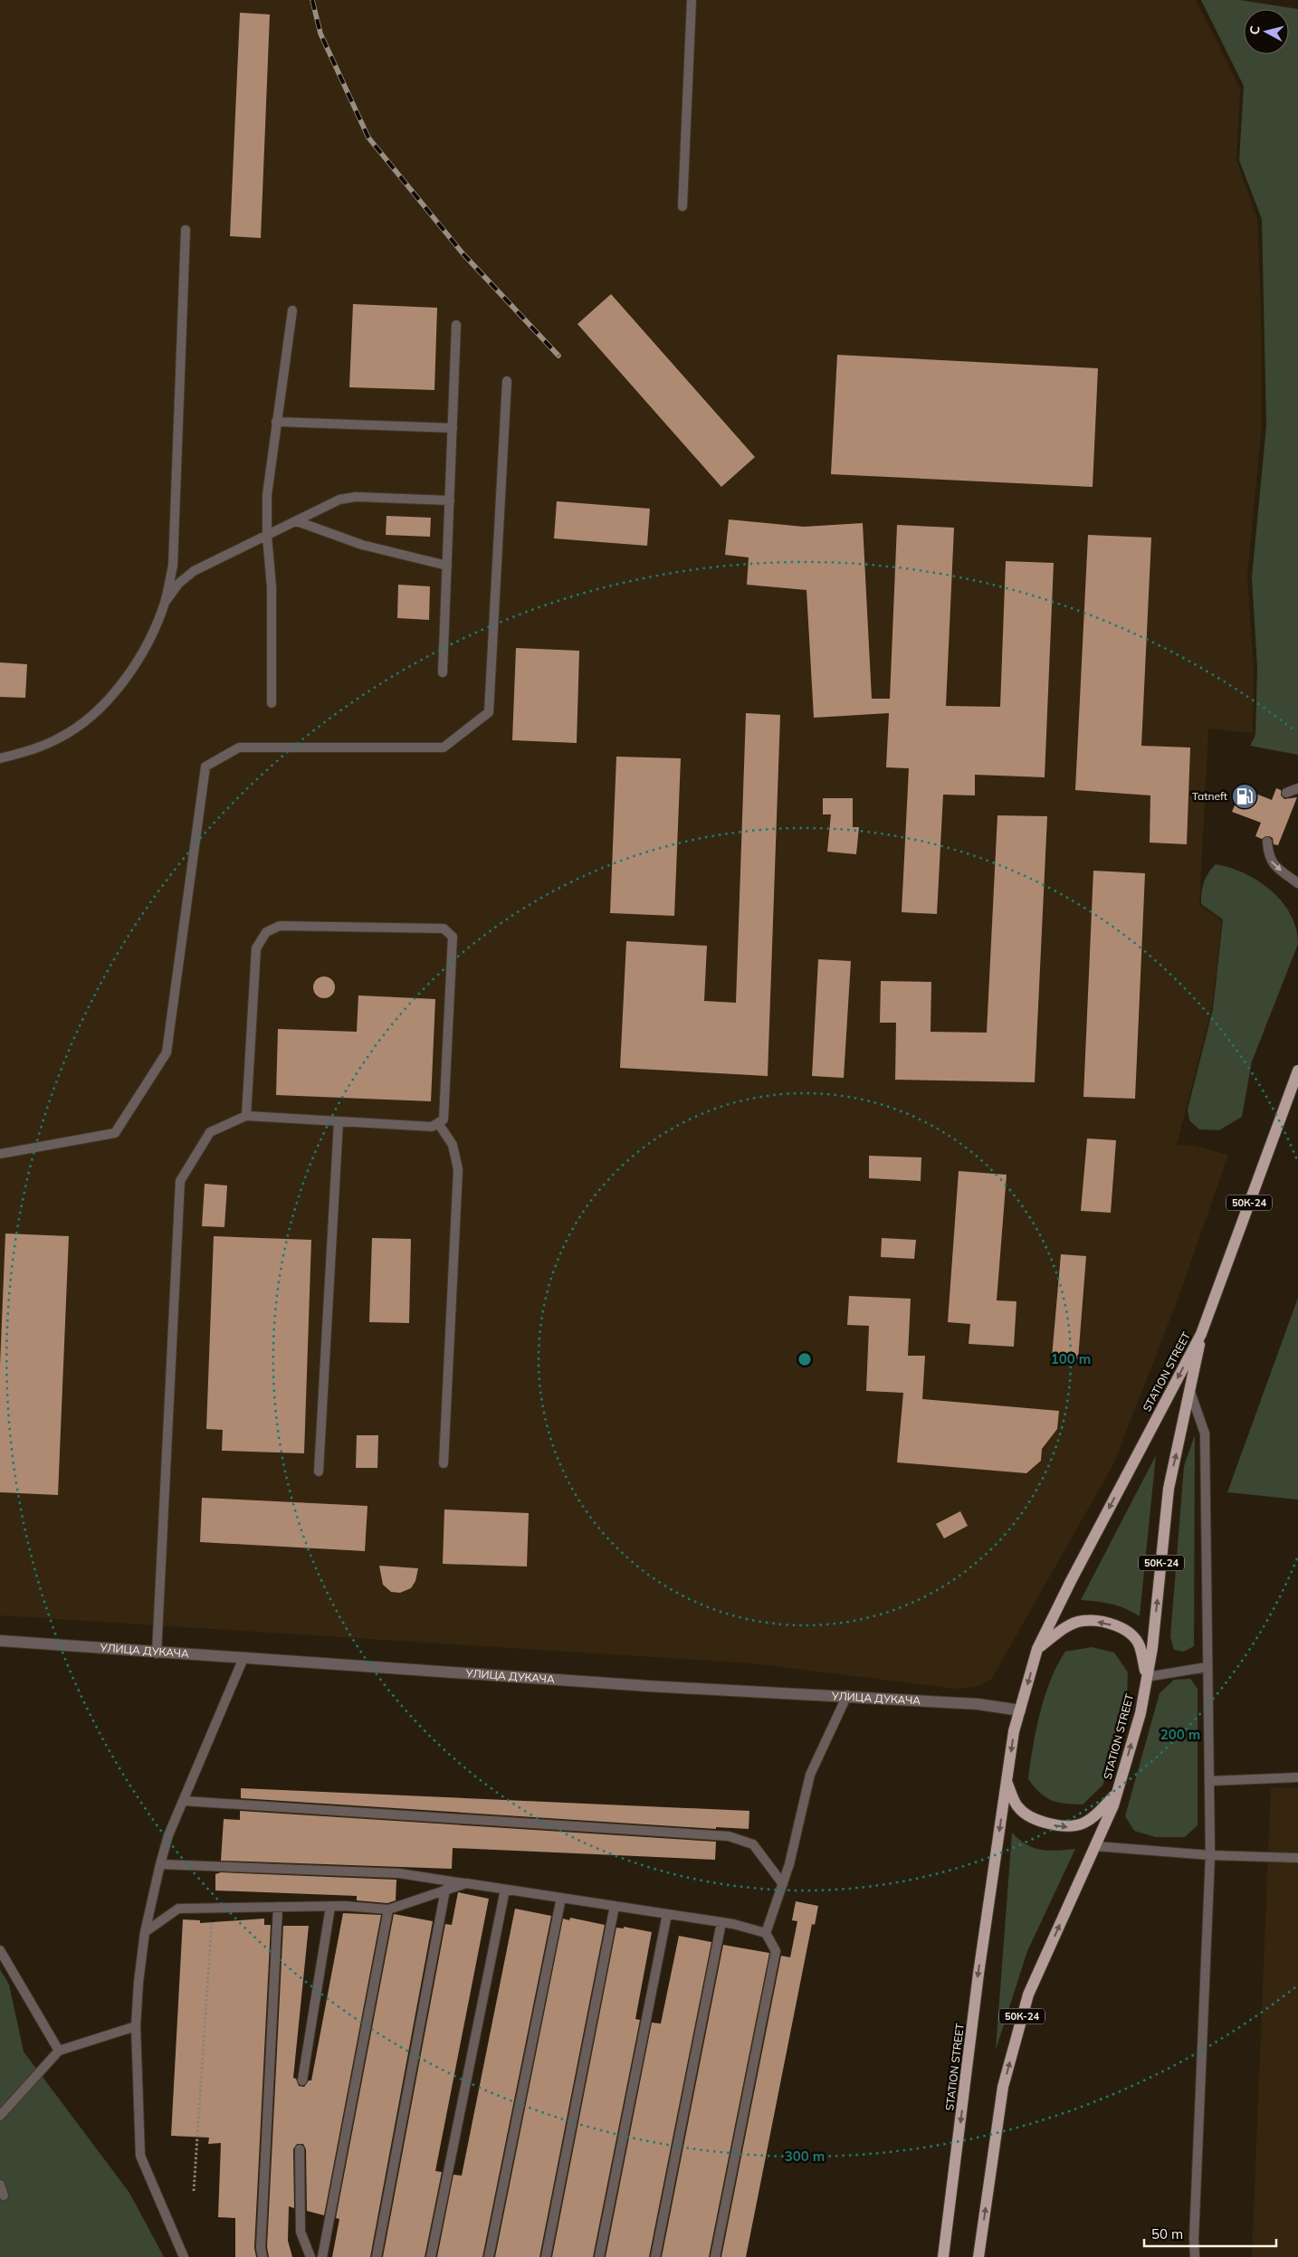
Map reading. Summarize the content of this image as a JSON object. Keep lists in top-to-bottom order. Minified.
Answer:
{"streets":{"main road":["50К-24","STATION STREET"],"street":["УЛИЦА ДУКАЧА"]},"crossings":[["50К-24","STATION STREET"],["STATION STREET","УЛИЦА ДУКАЧА"]],"places":{"fuel station":["Tatneft"]},"scale_bar":"50 m","north":"left","rings":["100 m","200 m","300 m"]}
